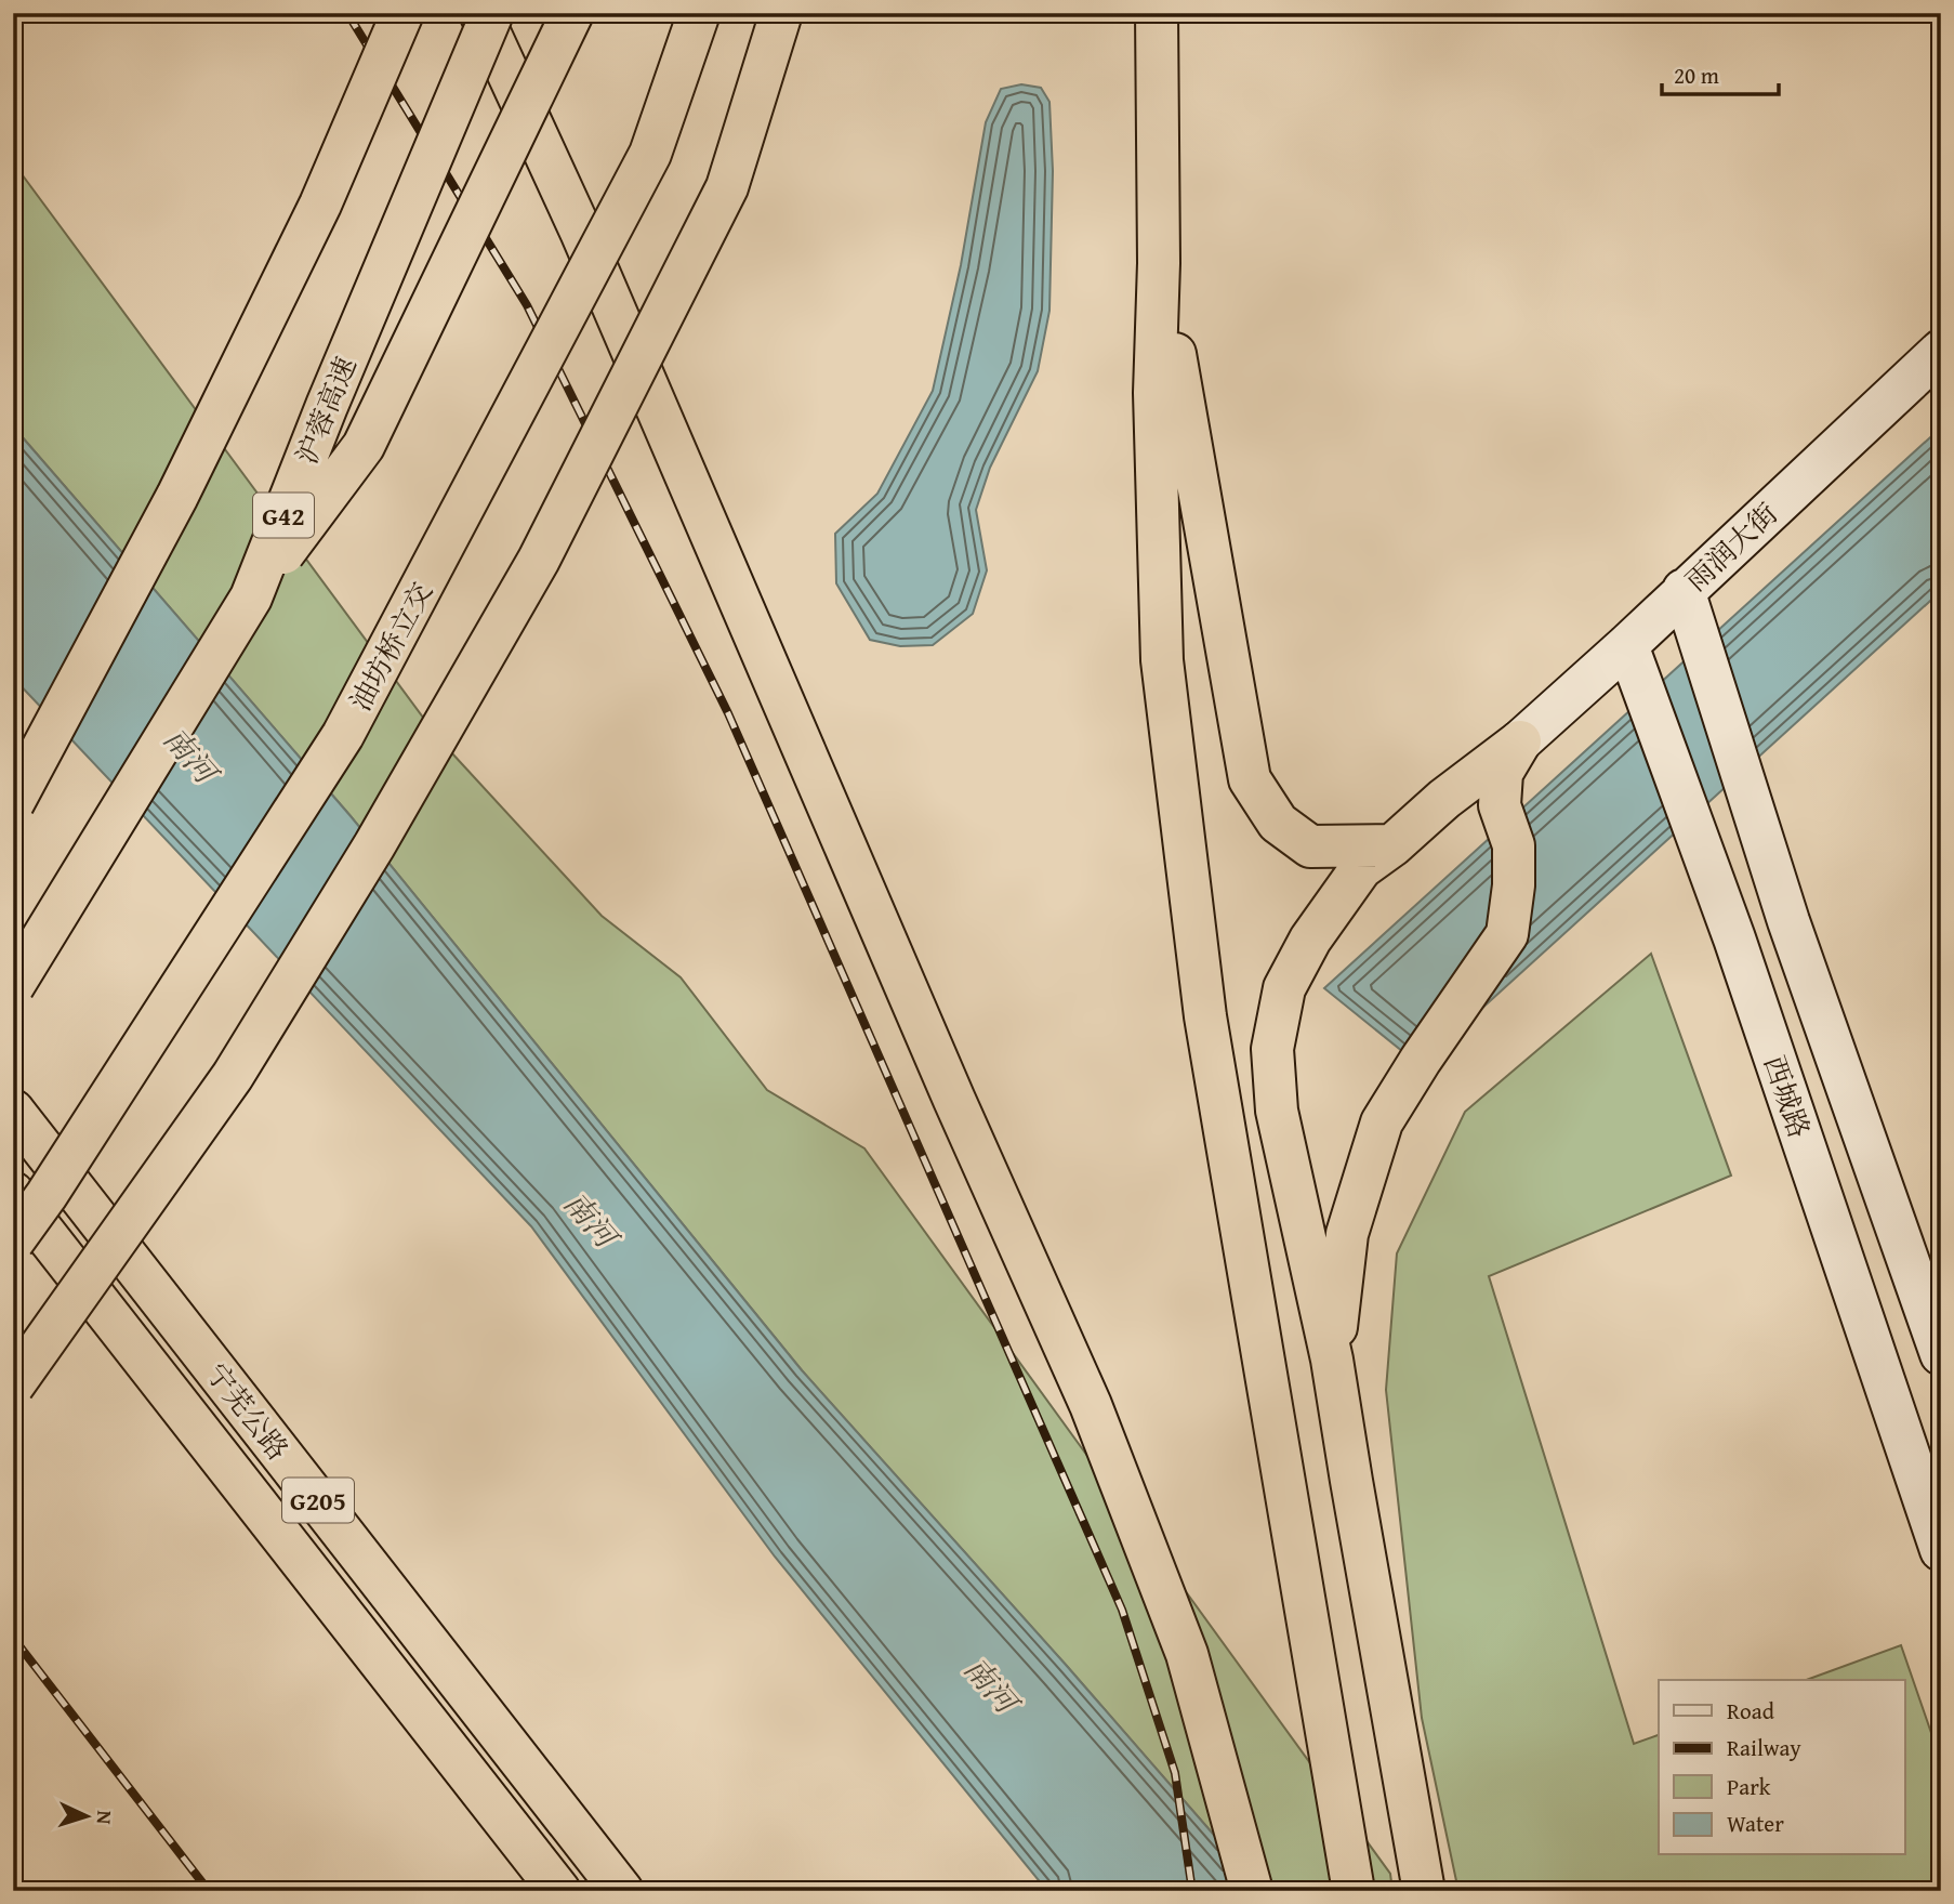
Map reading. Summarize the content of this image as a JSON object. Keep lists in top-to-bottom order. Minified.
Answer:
{"streets":{"highway":["沪蓉高速","G42","油坊桥立交","宁芜公路","G205"],"street":["雨润大街","西城路"]},"crossings":[["雨润大街","西城路"]],"water":["南河"],"legend":["Road","Railway","Park","Water"],"scale_bar":"20 m","north":"right"}
